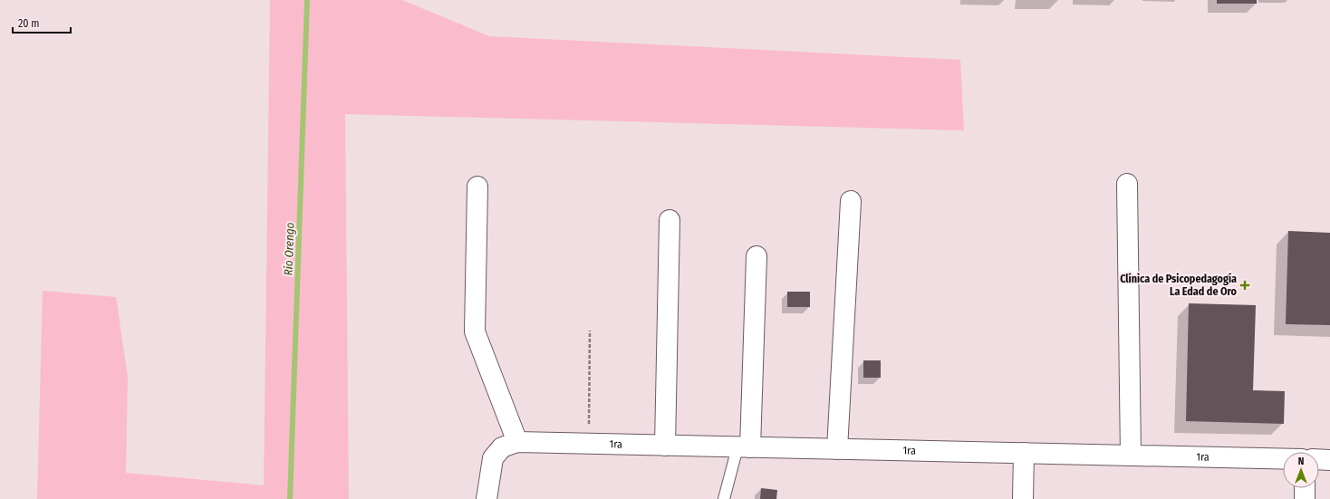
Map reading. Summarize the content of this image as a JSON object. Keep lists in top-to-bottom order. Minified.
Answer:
{"streets":{"street":["1ra"]},"water":["Río Orengo"],"places":{"health":["Clínica de Psicopedagogía La Edad de Oro"]},"scale_bar":"20 m","north":"top"}
